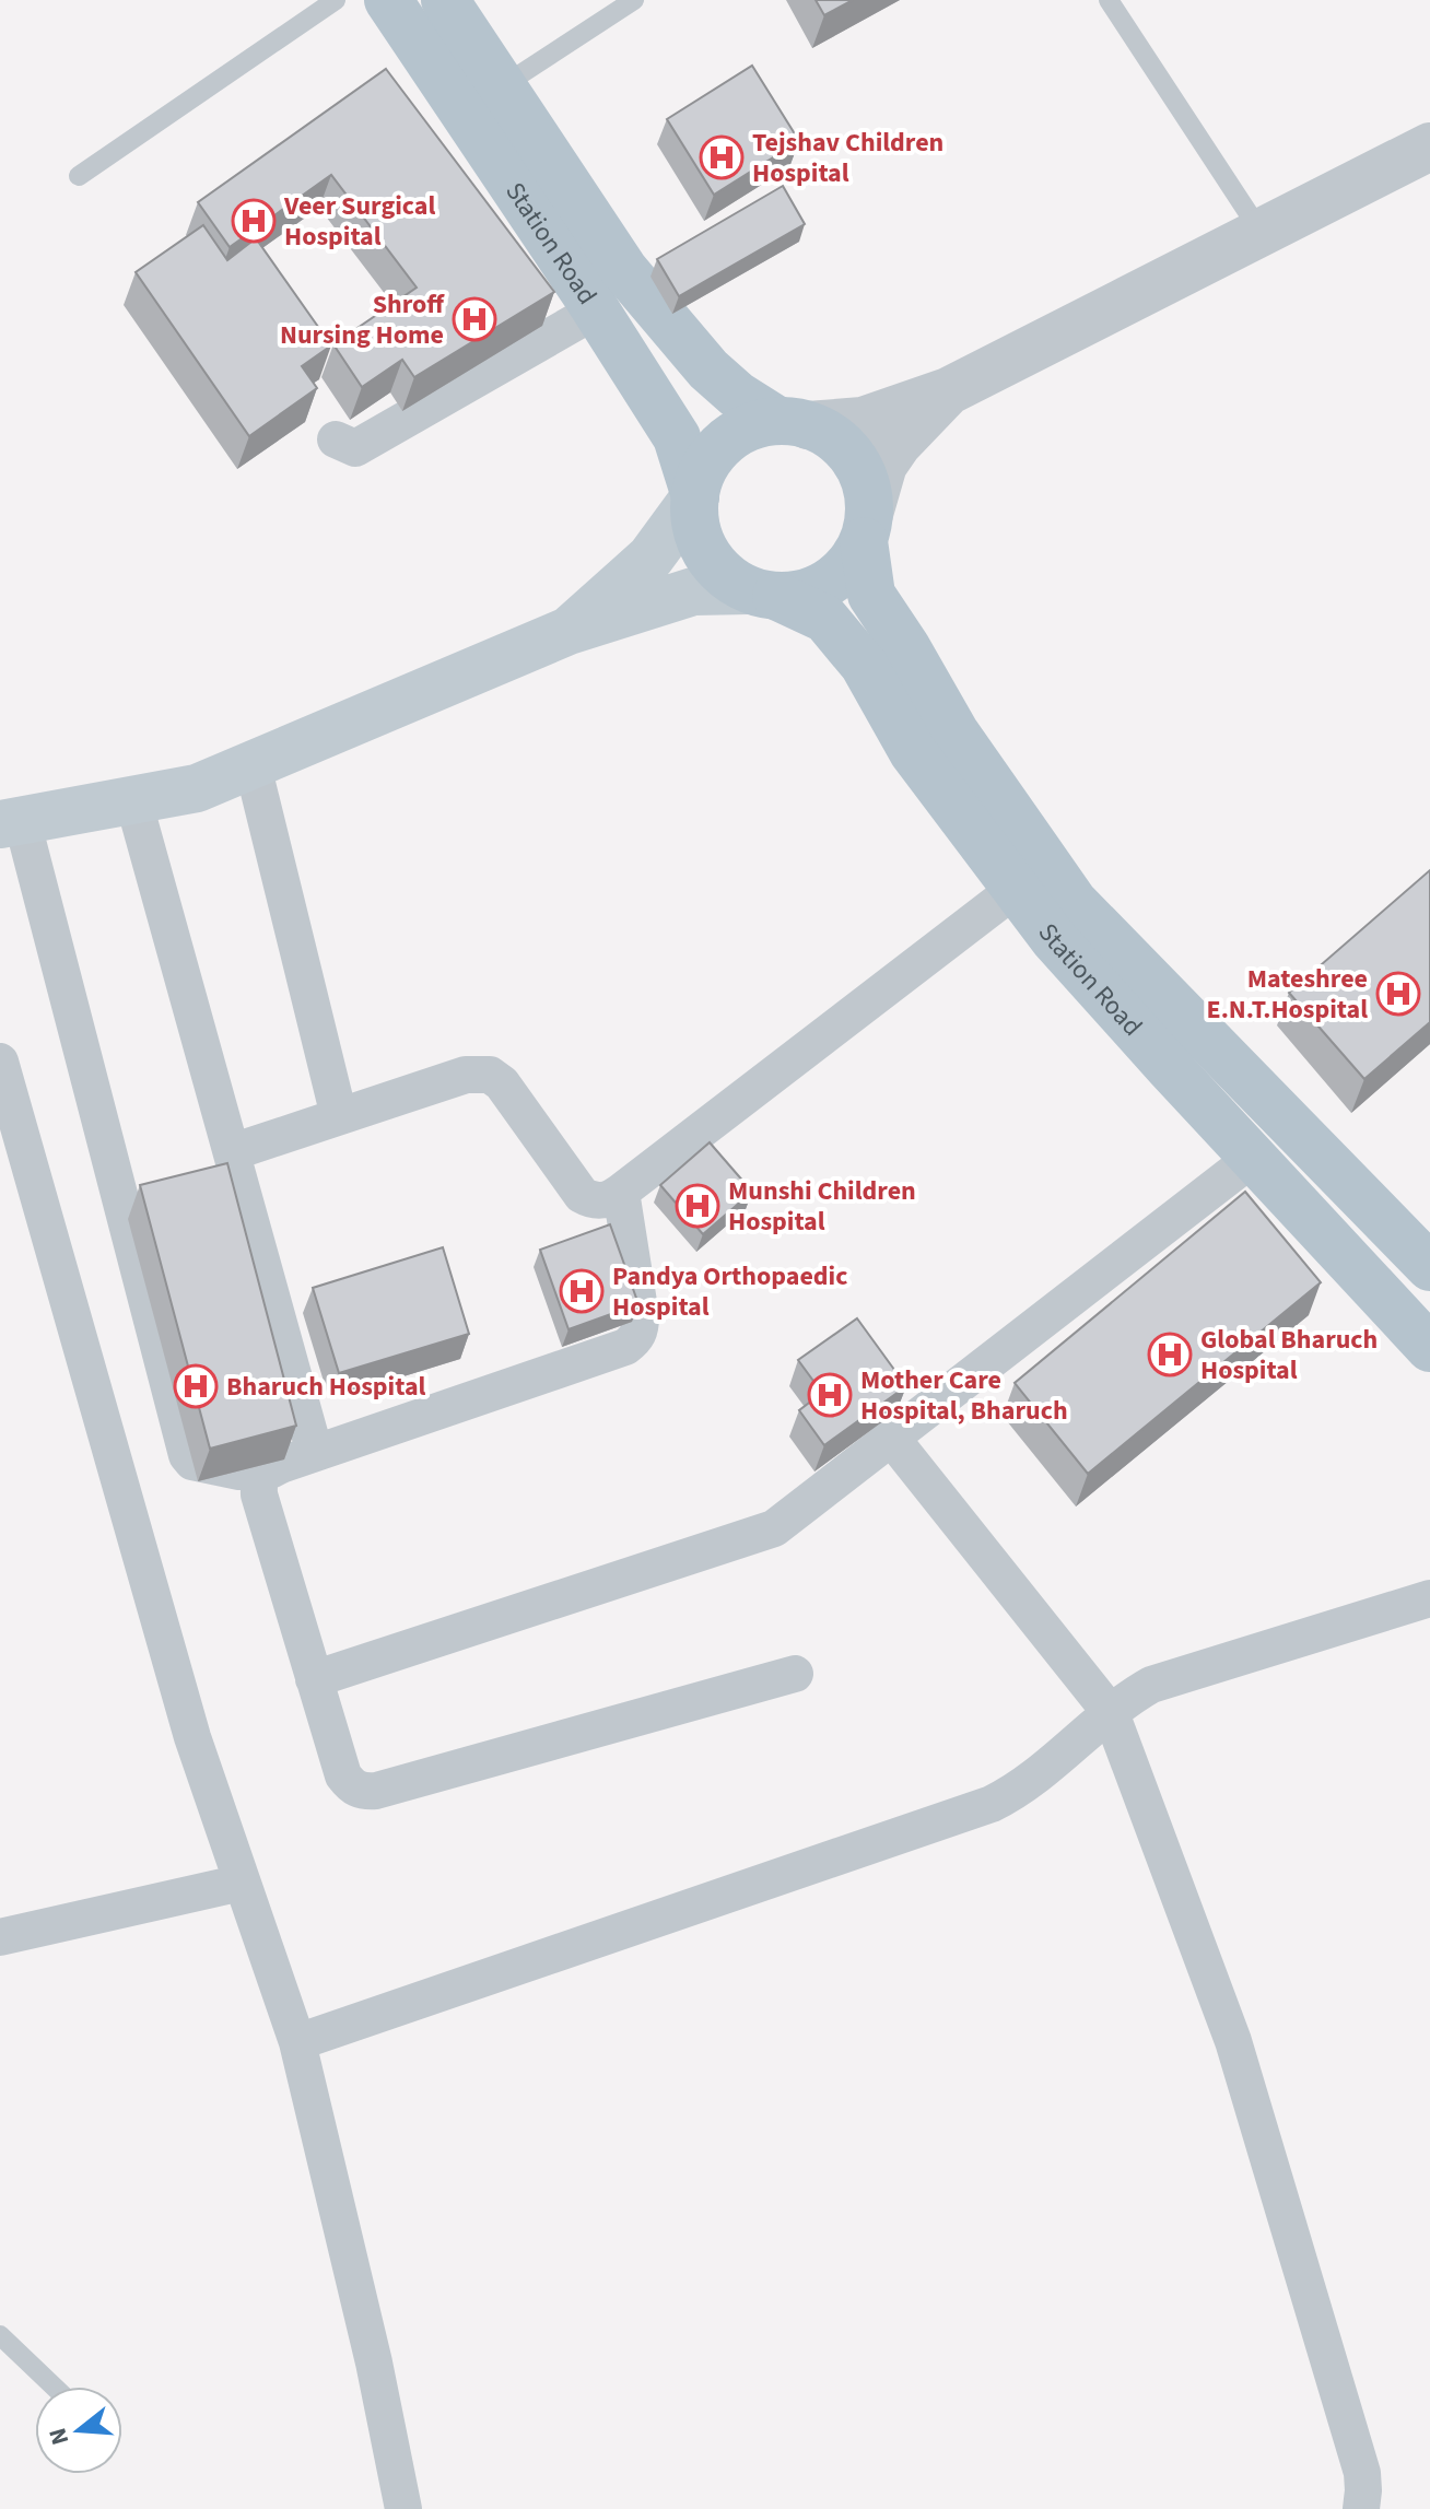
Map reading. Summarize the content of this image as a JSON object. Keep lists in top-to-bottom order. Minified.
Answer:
{"streets":{"main road":["Station Road"]},"places":{"hospital":["Tejshav Children Hospital","Veer Surgical Hospital","Shroff Nursing Home","Mateshree E.N.T.Hospital","Munshi Children Hospital","Pandya Orthopaedic Hospital","Global Bharuch Hospital","Bharuch Hospital","Mother Care Hospital, Bharuch"]},"north":"left"}
